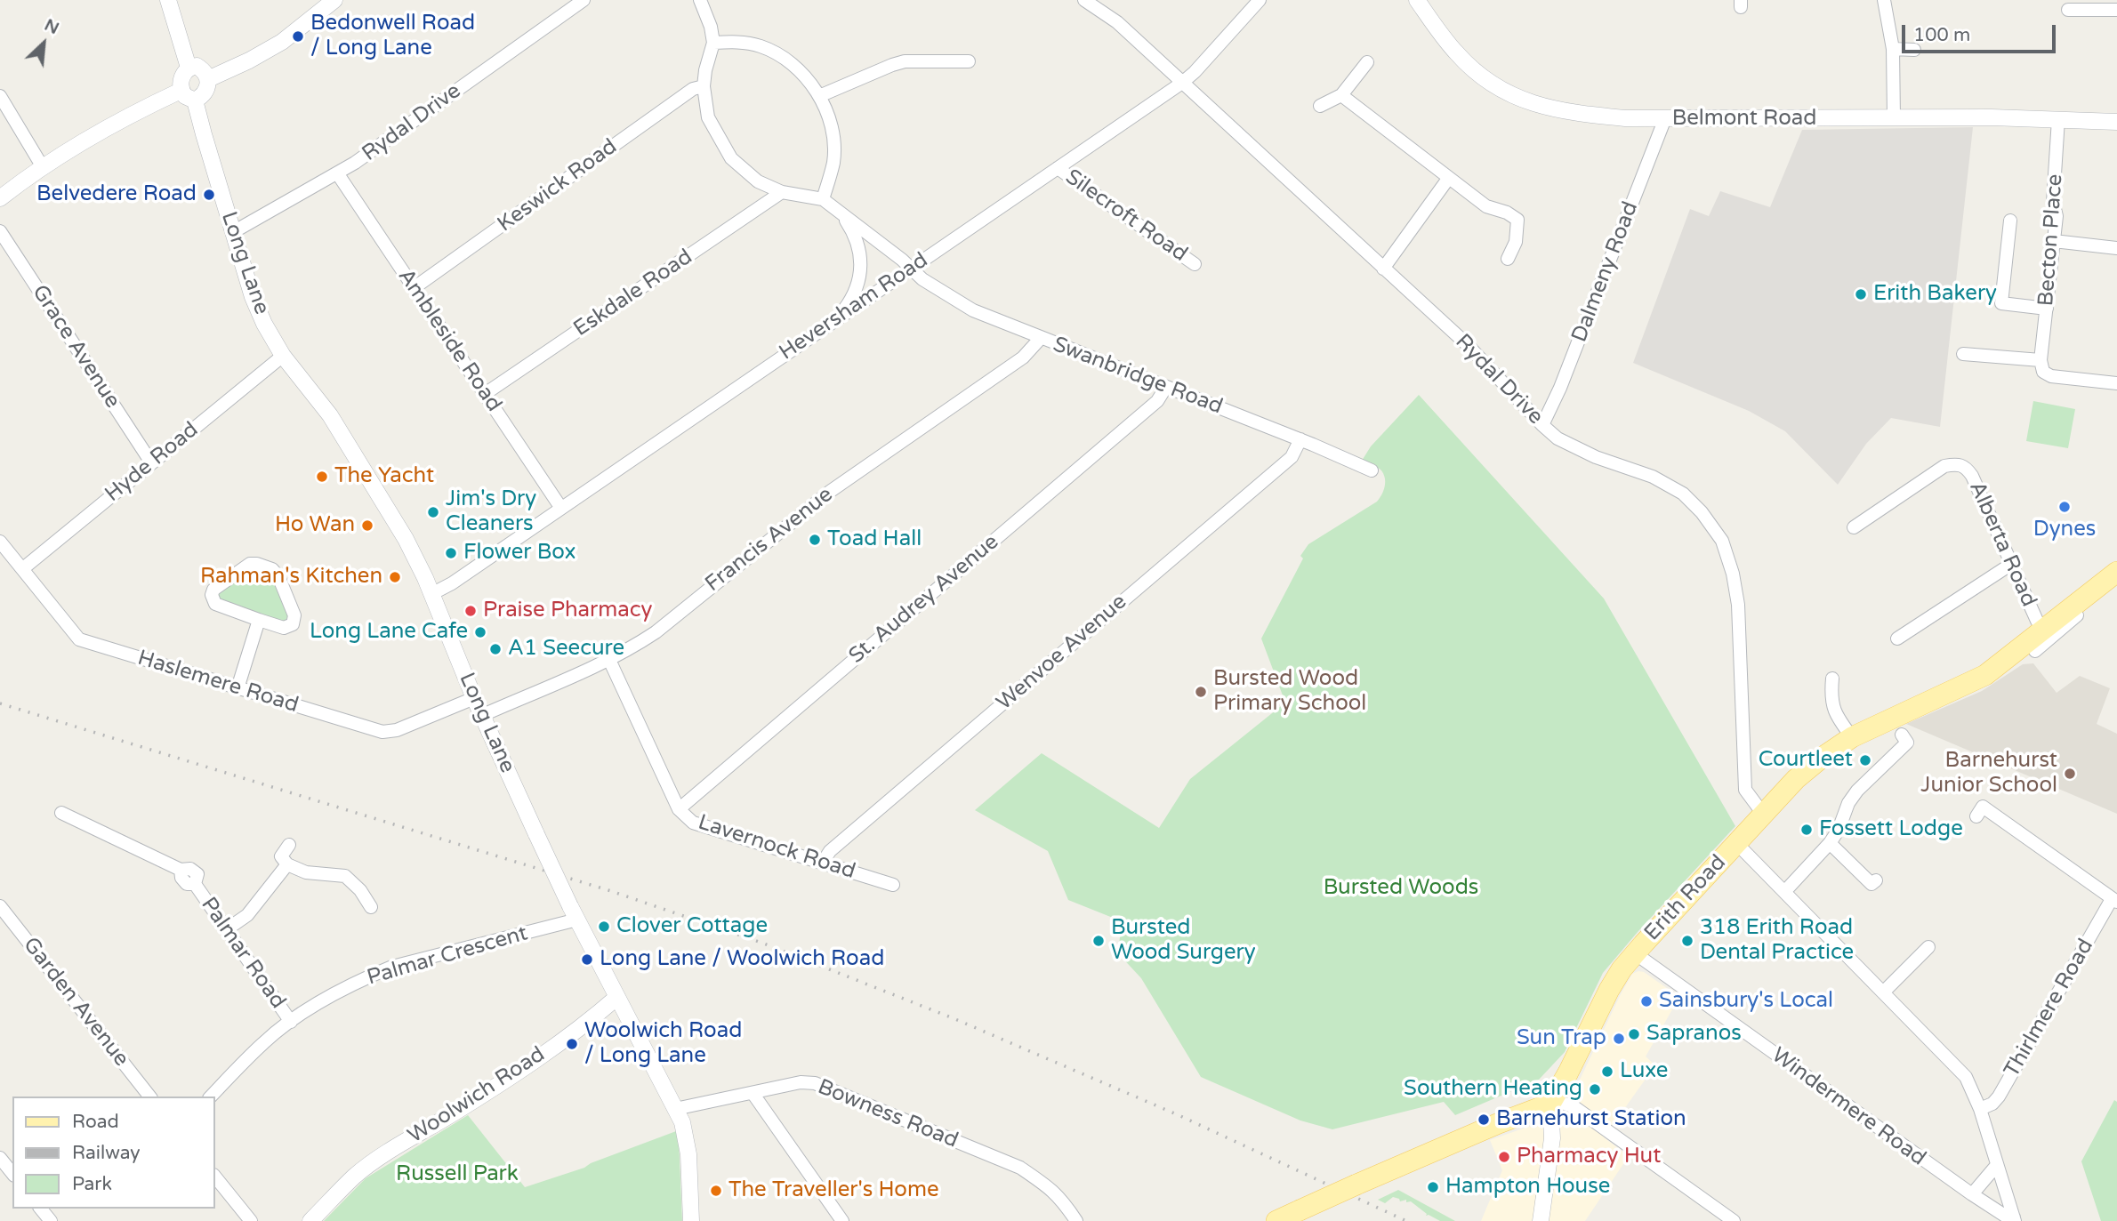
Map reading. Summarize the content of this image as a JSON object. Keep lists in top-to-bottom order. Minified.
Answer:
{"streets":{"main road":["Erith Road"],"street":["Belmont Road","Rydal Drive","Keswick Road","Silecroft Road","Becton Place","Long Lane","Dalmeny Road","Eskdale Road","Heversham Road","Ambleside Road","Grace Avenue","Swanbridge Road","Hyde Road","Francis Avenue","Alberta Road","St. Audrey Avenue","Wenvoe Avenue","Haslemere Road","Lavernock Road","Palmar Road","Palmar Crescent","Garden Avenue","Thirlmere Road","Woolwich Road","Windermere Road","Bowness Road"]},"crossings":[["Belmont Road","Becton Place"],["Belmont Road","Dalmeny Road"],["Rydal Drive","Long Lane"],["Rydal Drive","Dalmeny Road"],["Rydal Drive","Heversham Road"],["Rydal Drive","Ambleside Road"],["Rydal Drive","Erith Road"],["Keswick Road","Eskdale Road"],["Keswick Road","Ambleside Road"],["Keswick Road","Swanbridge Road"],["Silecroft Road","Heversham Road"],["Long Lane","Heversham Road"],["Long Lane","Hyde Road"],["Long Lane","Francis Avenue"],["Long Lane","Haslemere Road"],["Long Lane","Palmar Crescent"],["Long Lane","Woolwich Road"],["Long Lane","Bowness Road"],["Eskdale Road","Ambleside Road"],["Eskdale Road","Swanbridge Road"],["Heversham Road","Ambleside Road"],["Heversham Road","Swanbridge Road"],["Grace Avenue","Hyde Road"],["Swanbridge Road","Francis Avenue"],["Swanbridge Road","St. Audrey Avenue"],["Swanbridge Road","Wenvoe Avenue"],["Hyde Road","Haslemere Road"],["Francis Avenue","Lavernock Road"],["Alberta Road","Erith Road"],["St. Audrey Avenue","Lavernock Road"],["Wenvoe Avenue","Lavernock Road"],["Erith Road","Windermere Road"],["Palmar Road","Palmar Crescent"]],"parks":["Bursted Woods","Russell Park"],"places":["Bedonwell Road / Long Lane","Belvedere Road","Erith Bakery","The Yacht","Dynes","Jim's Dry Cleaners","Ho Wan","Toad Hall","Flower Box","Rahman's Kitchen","Praise Pharmacy","Long Lane Cafe","A1 Seecure","Bursted Wood Primary School","Courtleet","Barnehurst Junior School","Fossett Lodge","Clover Cottage","Bursted Wood Surgery","318 Erith Road Dental Practice","Long Lane / Woolwich Road","Sainsbury's Local","Sapranos","Sun Trap","Woolwich Road / Long Lane","Luxe","Southern Heating","Barnehurst Station","Pharmacy Hut","Hampton House","The Traveller's Home"],"legend":["Road","Railway","Park"],"scale_bar":"100 m","north":"top right"}
